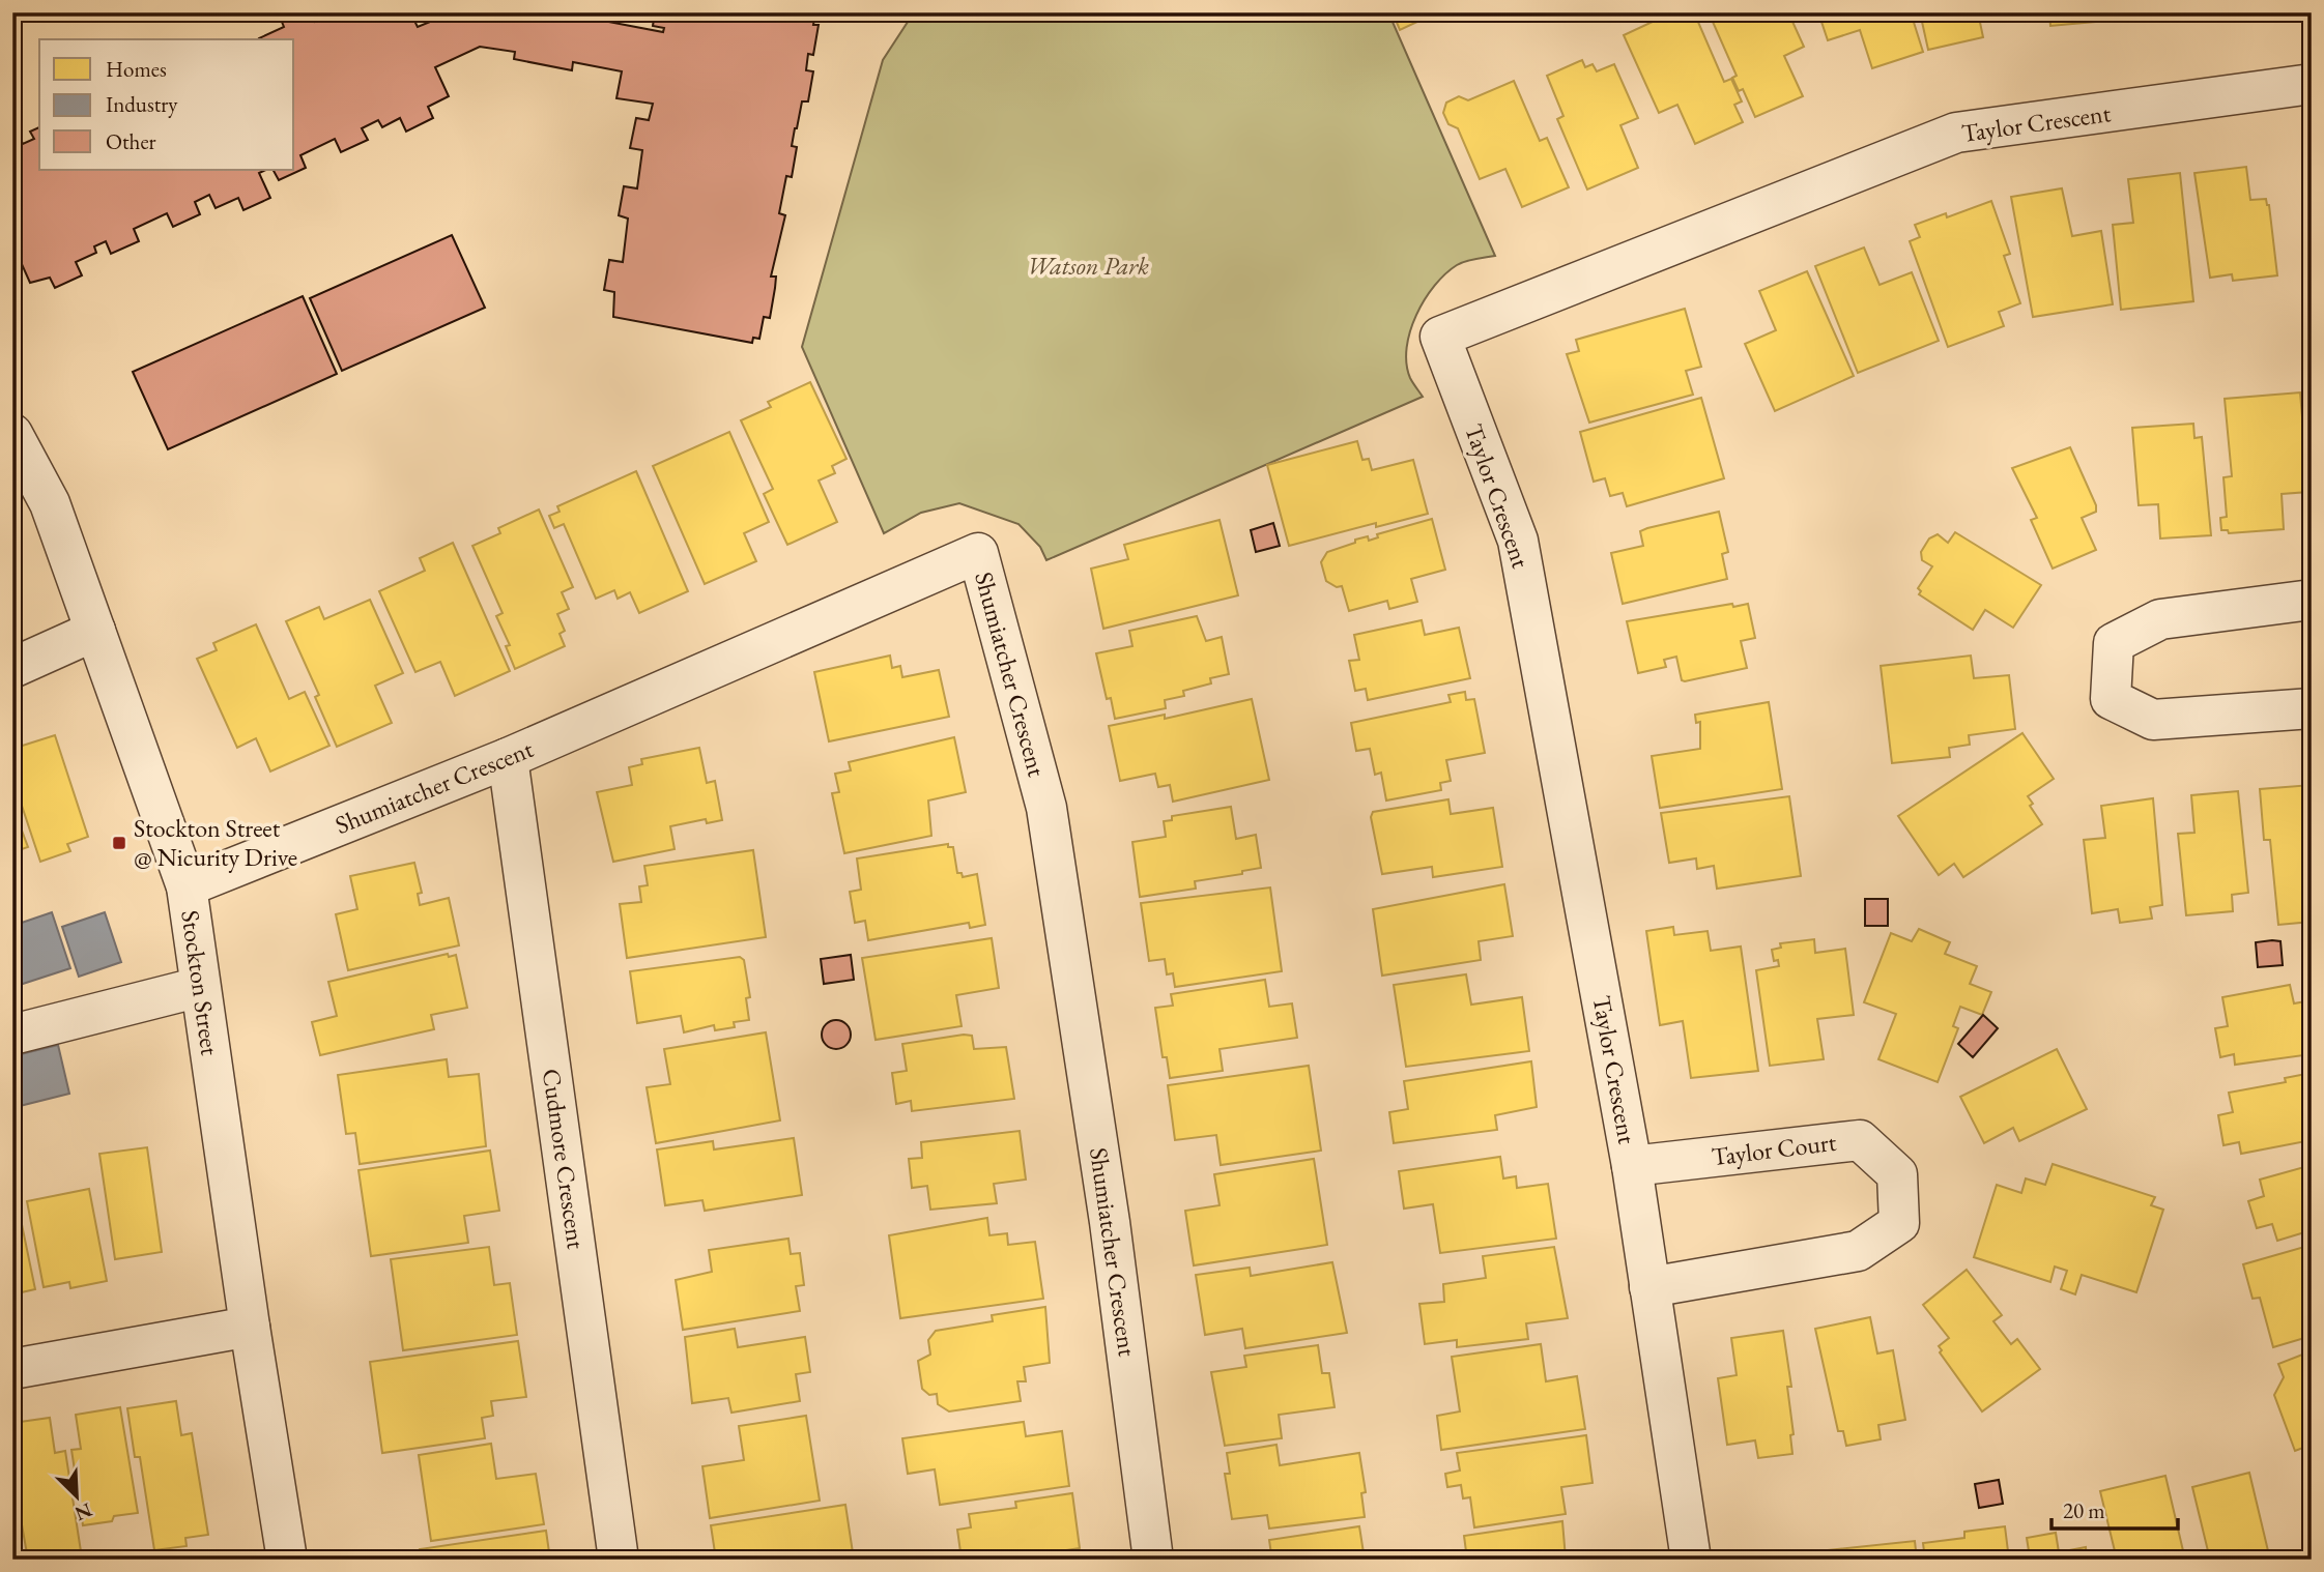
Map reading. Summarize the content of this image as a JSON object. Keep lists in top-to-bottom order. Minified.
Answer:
{"streets":{"street":["Taylor Crescent","Shumiatcher Crescent","Stockton Street","Taylor Court","Cudmore Crescent"]},"crossings":[["Taylor Crescent","Taylor Court"],["Shumiatcher Crescent","Stockton Street"],["Shumiatcher Crescent","Cudmore Crescent"]],"parks":["Watson Park"],"places":{"transit":["Stockton Street @ Nicurity Drive"]},"legend":["Homes","Industry","Other"],"scale_bar":"20 m","north":"bottom right"}
